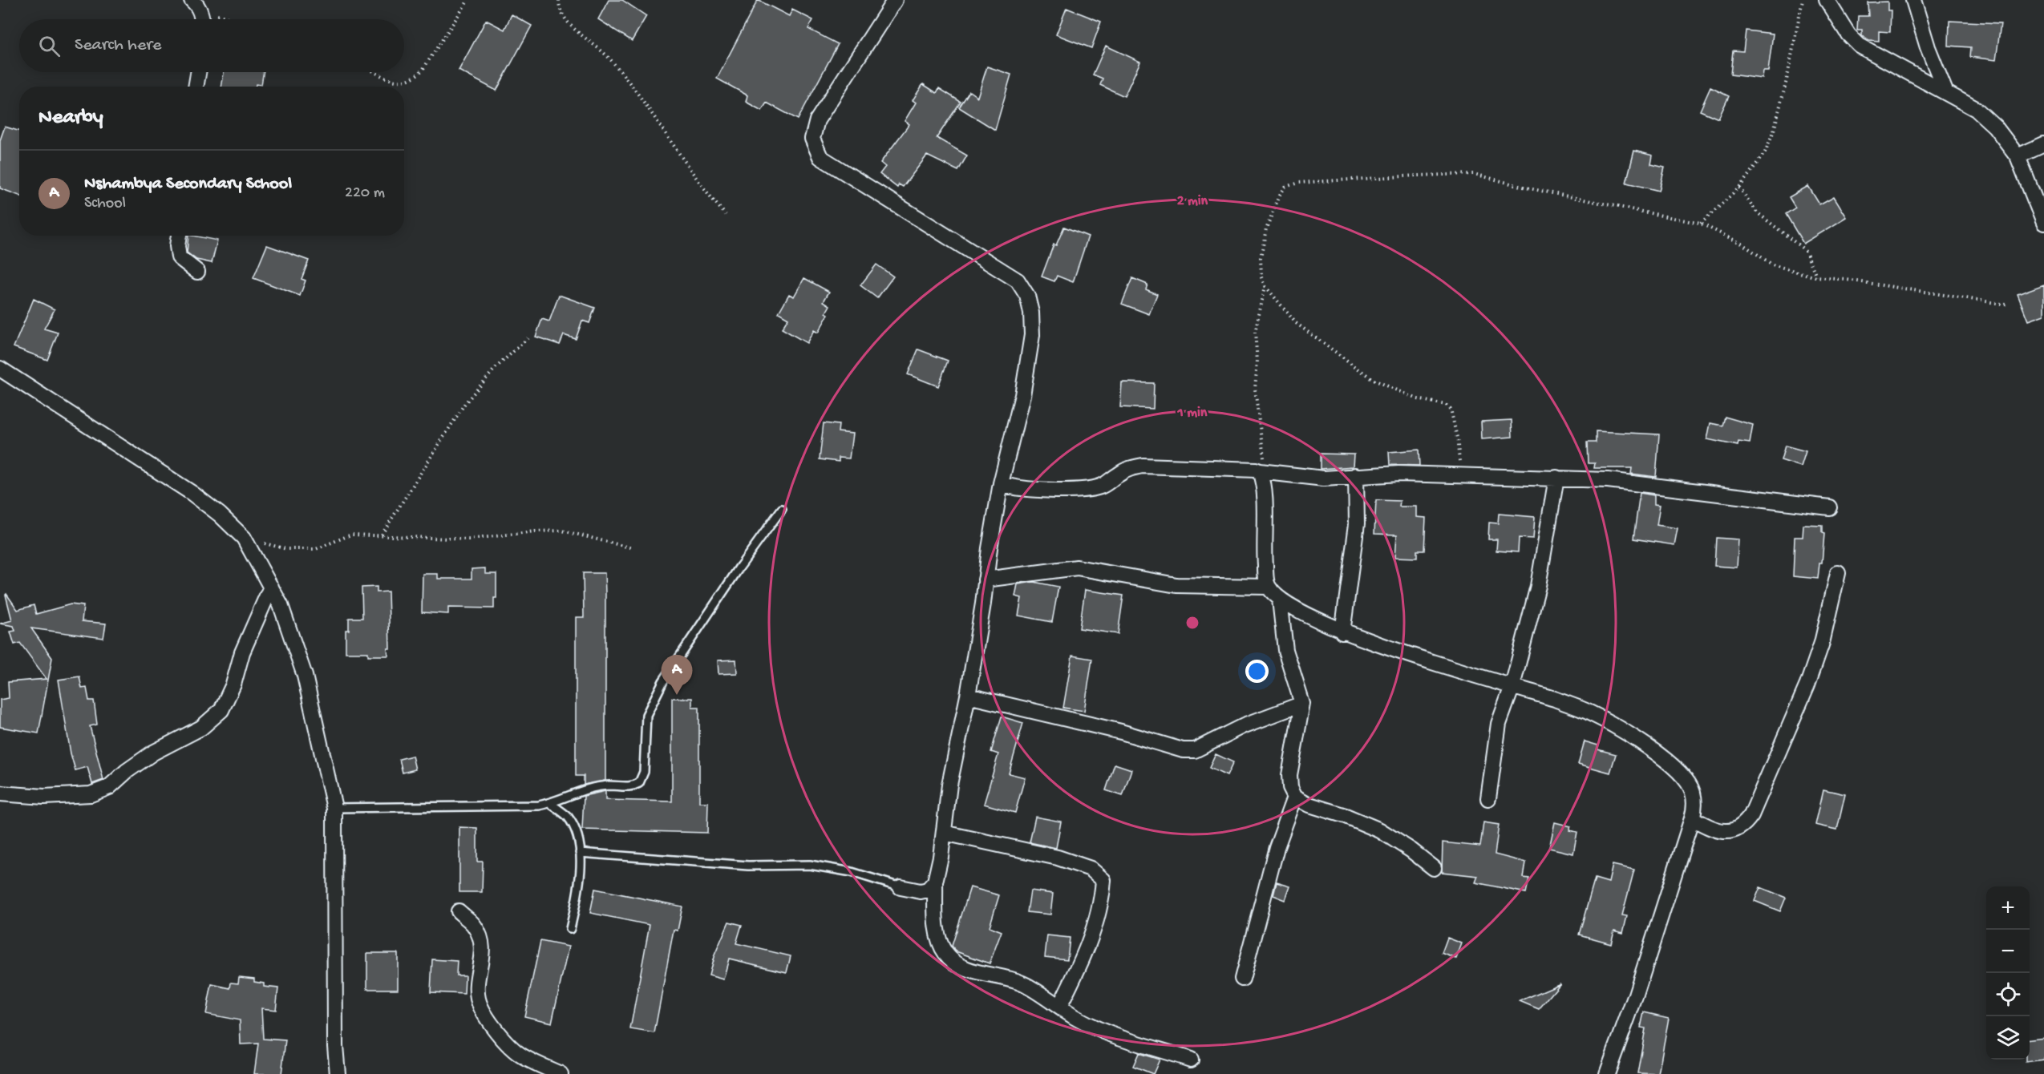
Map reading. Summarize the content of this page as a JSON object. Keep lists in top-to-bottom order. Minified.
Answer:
{"page":{"search":"Search here","heading":"Nearby","list":[{"mark":"A","name":"Nshambya Secondary School","note":"School","value":"220 m"}],"pins":"A","map_buttons":["+","−"]},"rings":["2 min","1 min"]}
